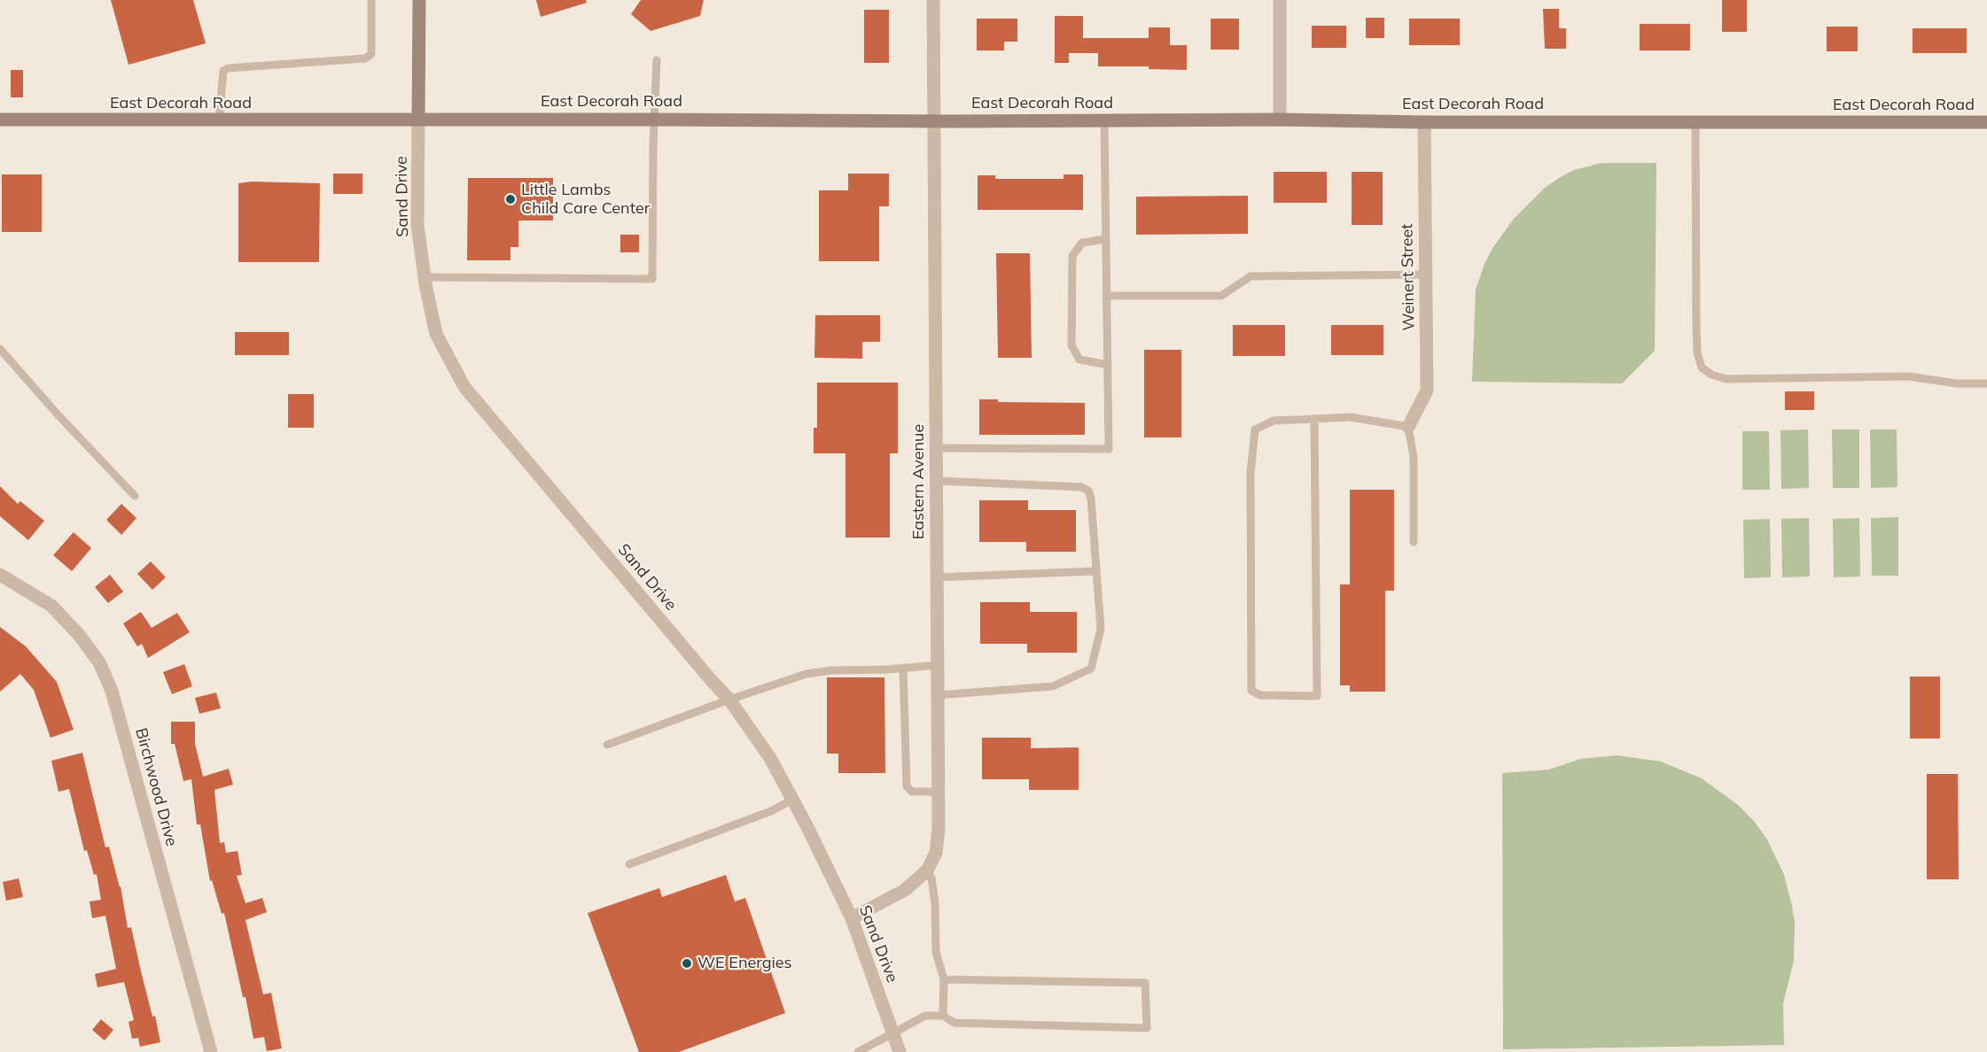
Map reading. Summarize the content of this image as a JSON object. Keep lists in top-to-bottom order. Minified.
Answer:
{"streets":{"street":["East Decorah Road","Sand Drive","Weinert Street","Eastern Avenue","Birchwood Drive"]},"crossings":[["East Decorah Road","Sand Drive"],["East Decorah Road","Weinert Street"],["East Decorah Road","Eastern Avenue"]],"places":["Little Lambs Child Care Center","WE Energies"]}
